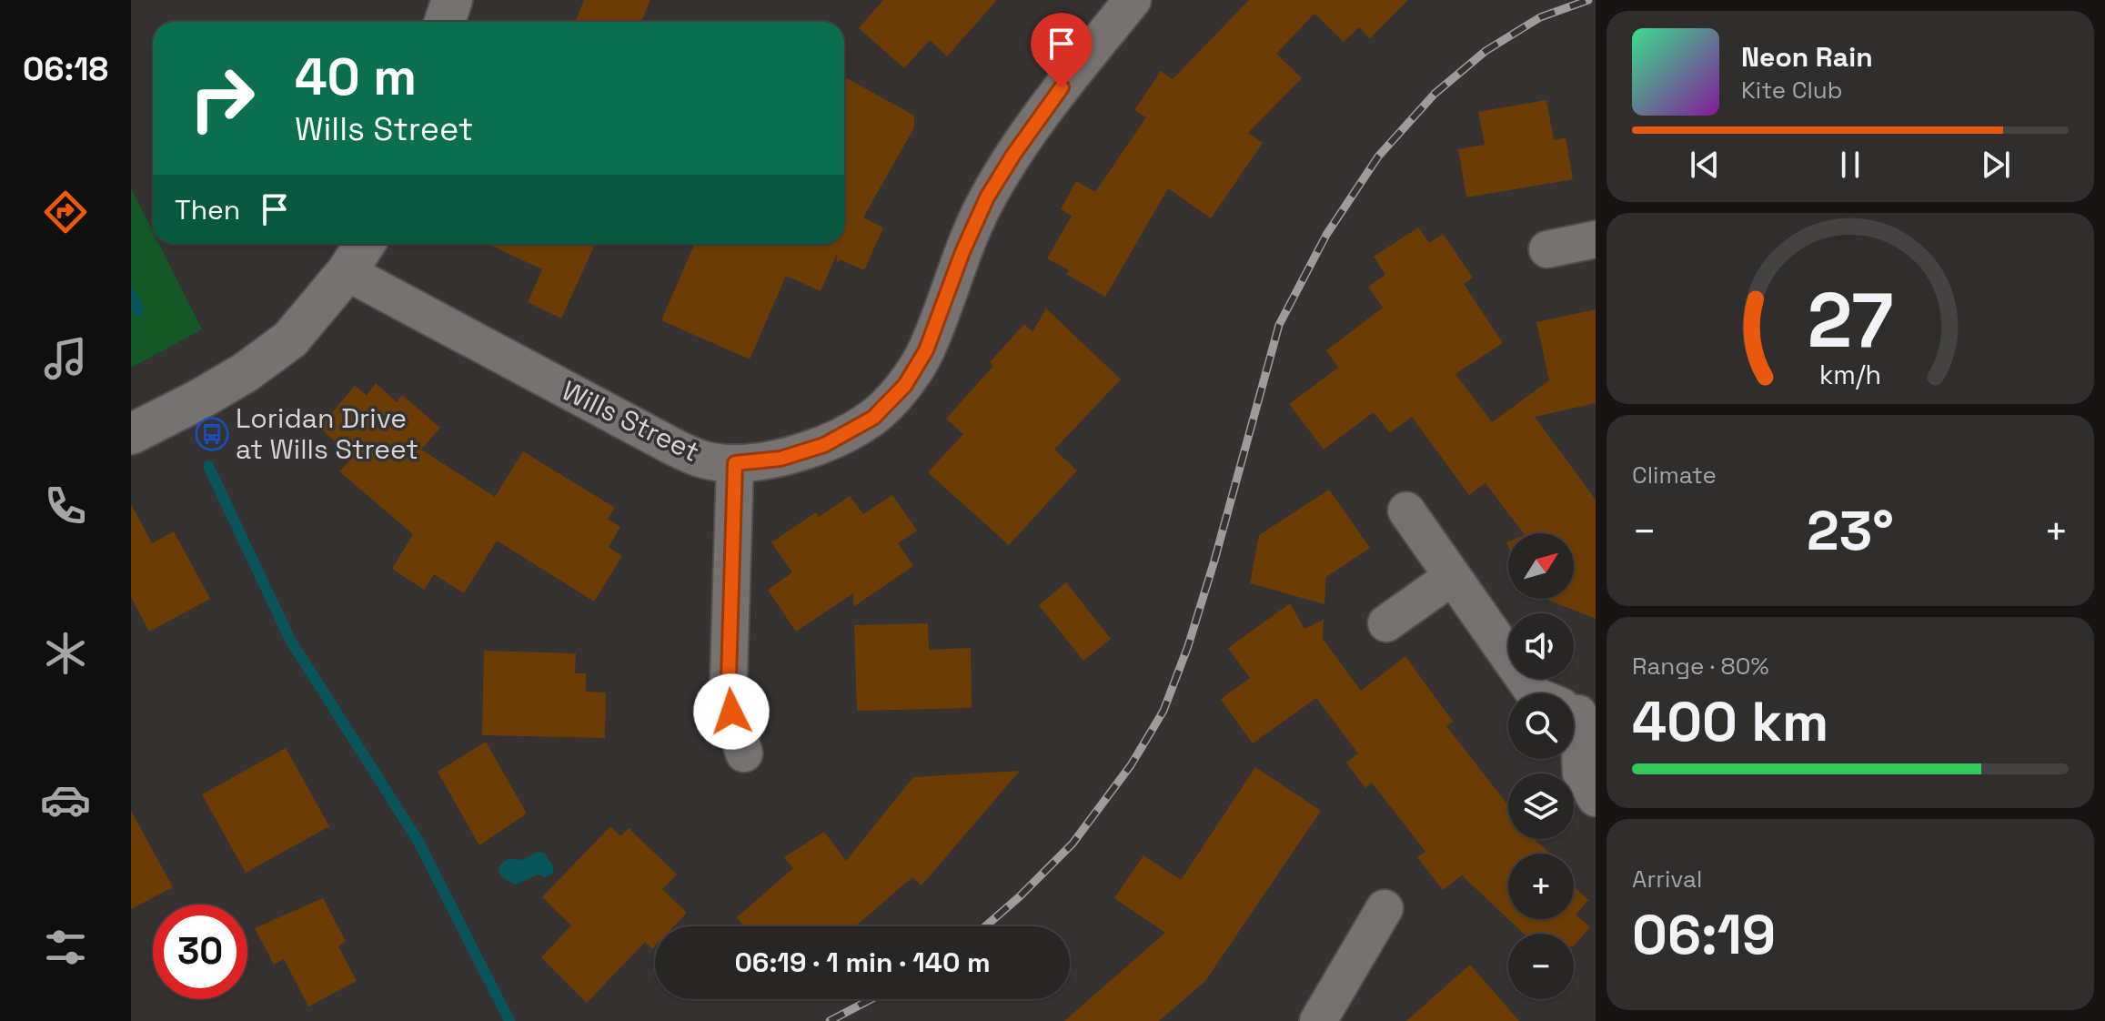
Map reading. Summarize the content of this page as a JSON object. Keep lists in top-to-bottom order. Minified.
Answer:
{"streets":{"street":["Wills Street"]},"places":{"bus stop":["Loridan Drive at Wills Street"]},"north":"top right","page":{"tabs":"06:18","turn":["40 m","Wills Street"],"song":["Neon Rain","Kite Club"],"then":"Then","tile":["Climate",["Range · 80%","400 km"],["Arrival","06:19"]],"heat":["−","23°","+"],"map_buttons":["+","−"],"limit":"30","trip":"06:19 · 1 min · 140 m","gauge":["27","km/h"]}}
